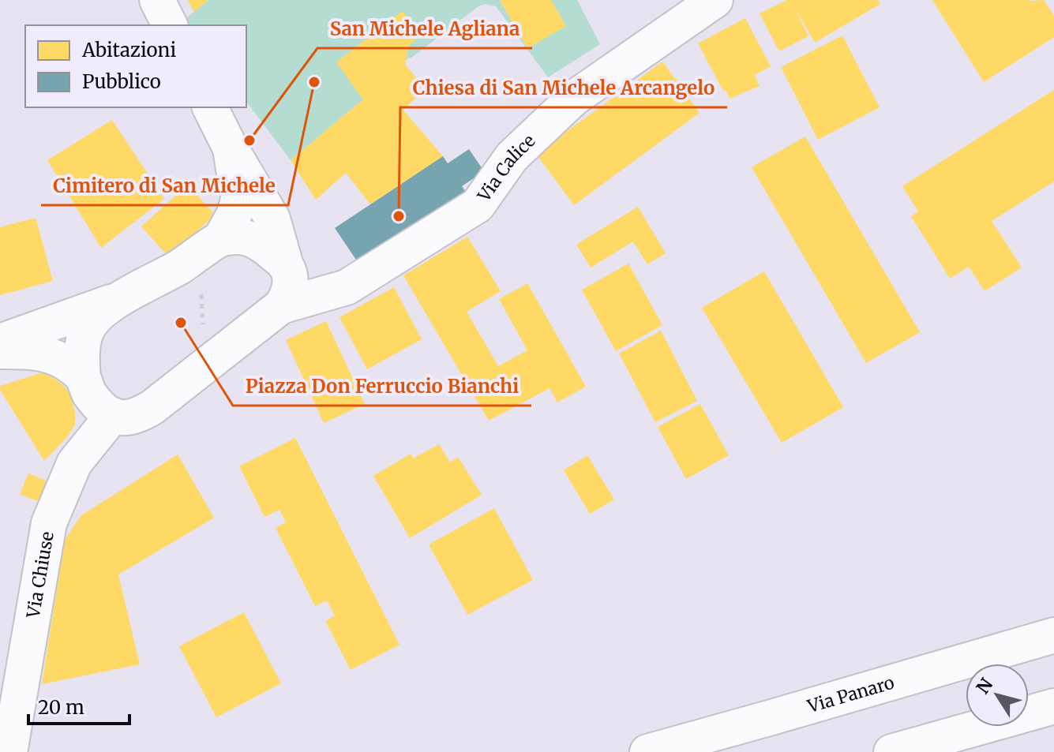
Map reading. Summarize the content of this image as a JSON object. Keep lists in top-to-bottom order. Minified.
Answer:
{"streets":{"street":["Via Calice","Via Chiuse","Via Panaro"]},"places":["Cimitero di San Michele","San Michele Agliana","Chiesa di San Michele Arcangelo","Piazza Don Ferruccio Bianchi"],"legend":["Abitazioni","Pubblico"],"scale_bar":"20 m","north":"top left"}
